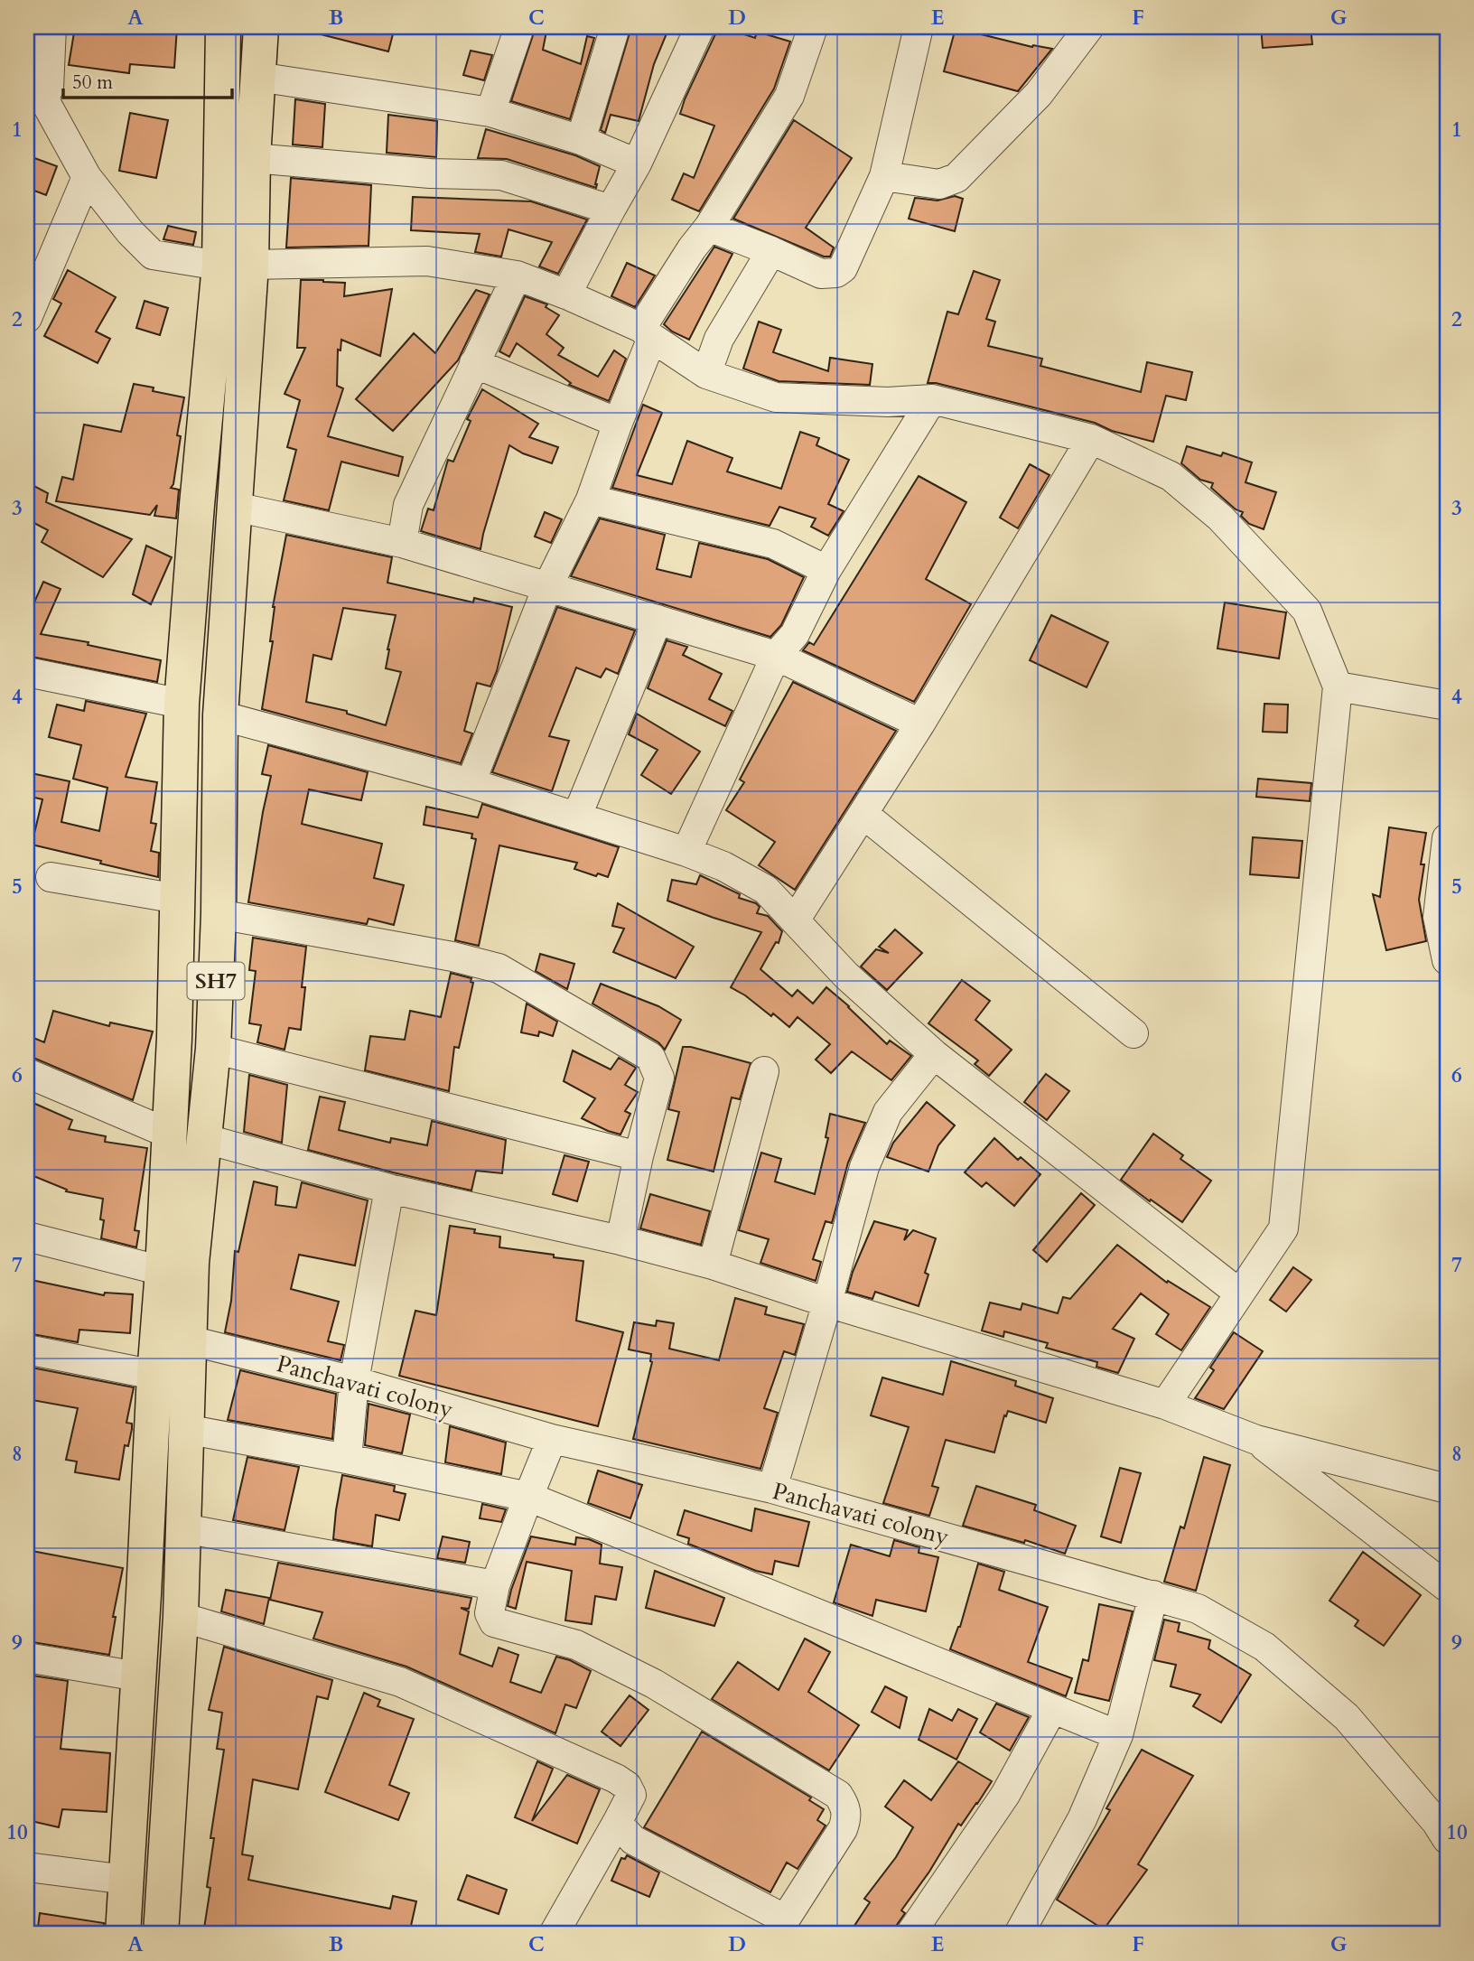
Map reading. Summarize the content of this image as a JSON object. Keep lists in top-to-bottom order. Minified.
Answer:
{"streets":{"main road":["SH7"],"street":["Panchavati colony"]},"crossings":[["SH7","Panchavati colony"]],"scale_bar":"50 m","grid":{"columns":["A","B","C","D","E","F","G"],"rows":["1","2","3","4","5","6","7","8","9","10"]}}
